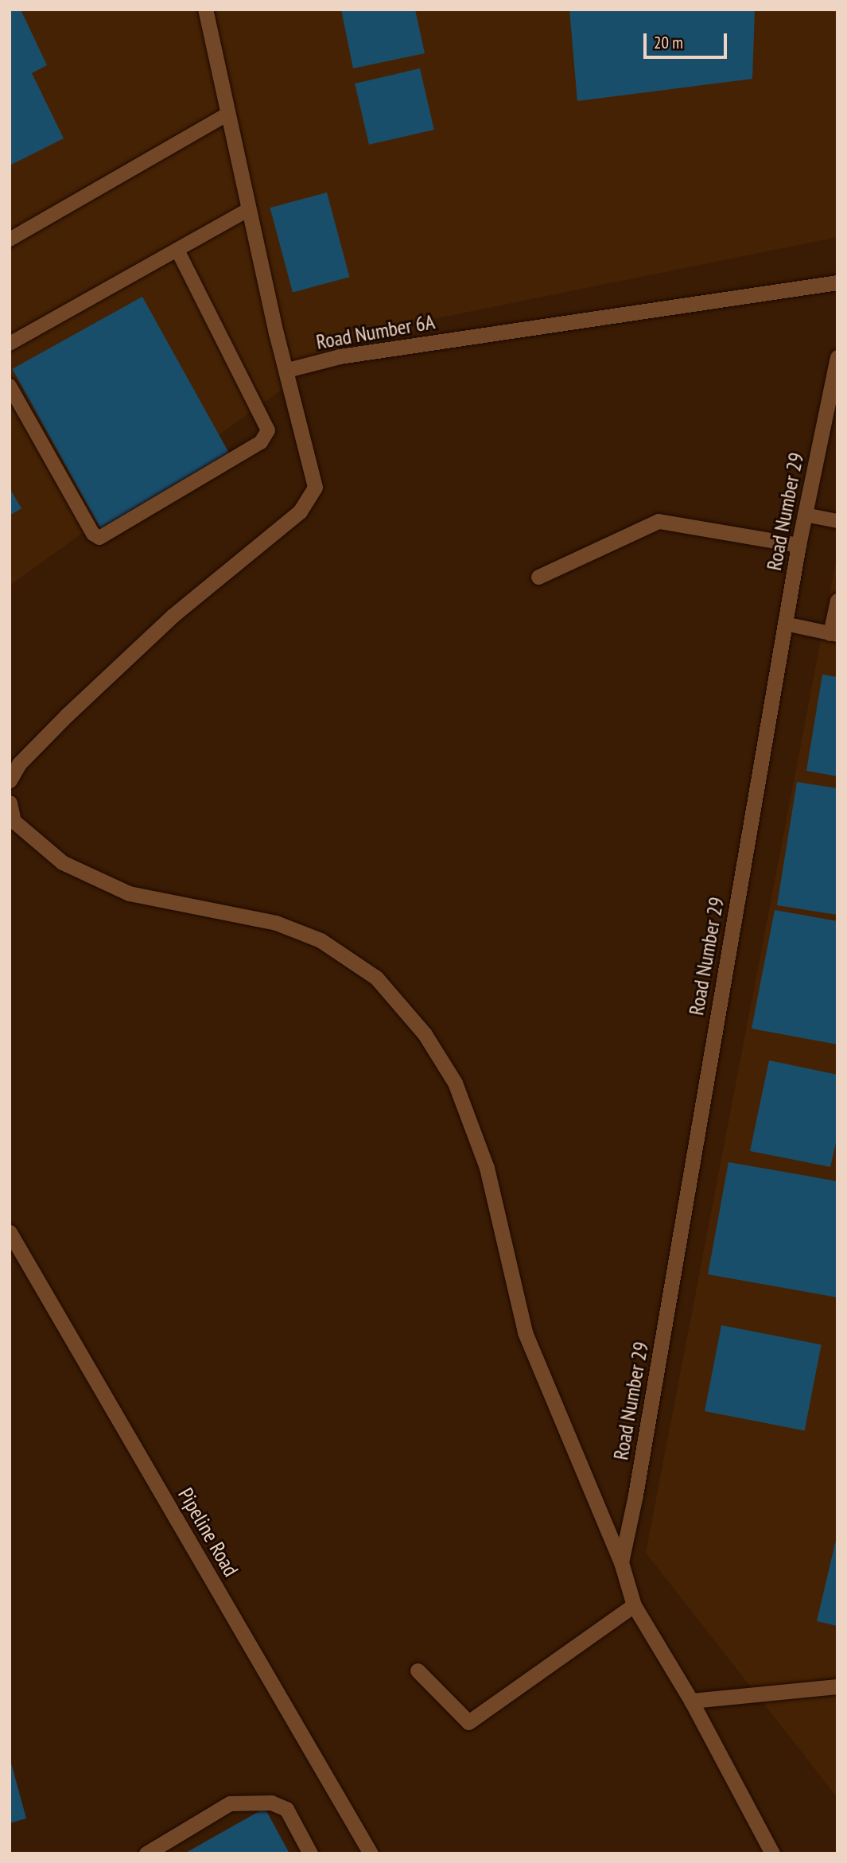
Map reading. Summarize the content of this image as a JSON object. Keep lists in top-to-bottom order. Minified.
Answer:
{"streets":{"street":["Road Number 6A","Road Number 29","Pipeline Road"]},"scale_bar":"20 m"}
